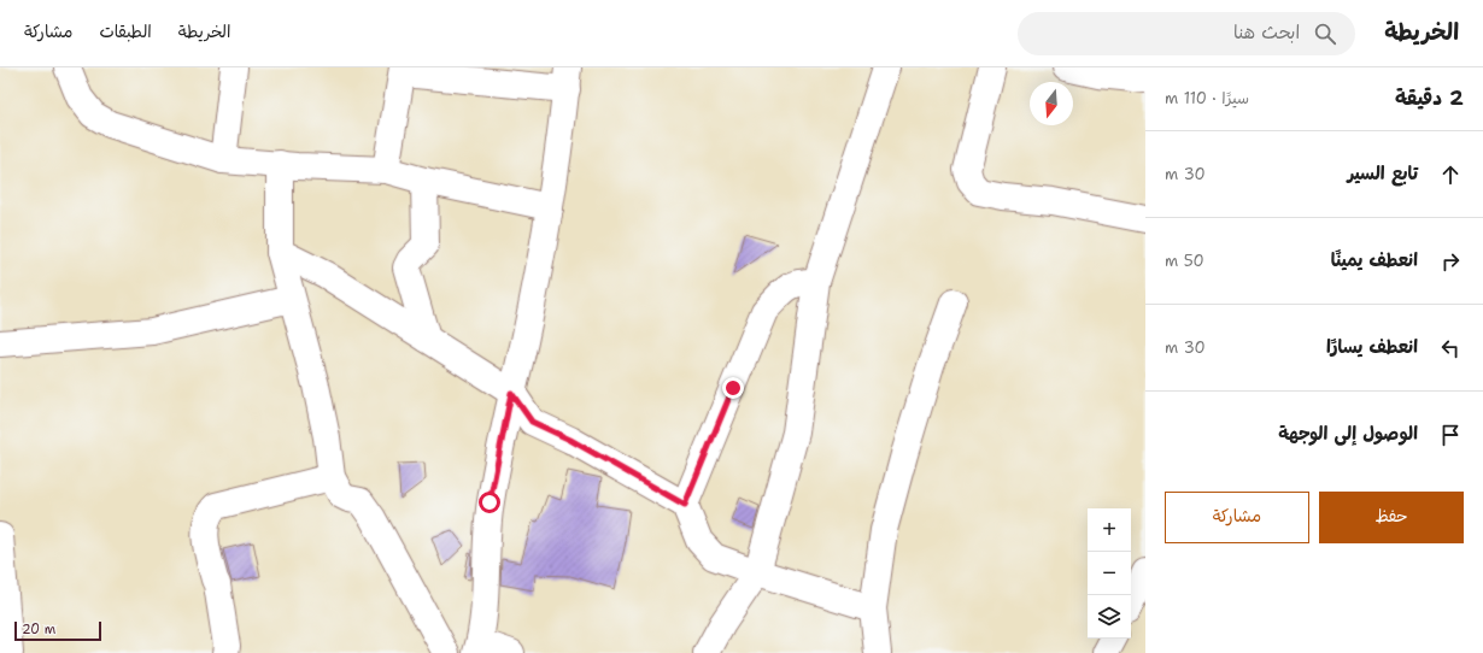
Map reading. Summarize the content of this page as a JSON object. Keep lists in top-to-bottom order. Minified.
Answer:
{"scale_bar":"20 m","north":"bottom","page":{"header":"الخريطة","search":"ابحث هنا","nav":["الخريطة","الطبقات","مشاركة"],"heading":["2 دقيقة","سيرًا · 110 m"],"list":[["تابع السير","30 m"],["انعطف يمينًا","50 m"],["انعطف يسارًا","30 m"],"الوصول إلى الوجهة"],"buttons":["حفظ","مشاركة"],"map_buttons":["+","−"],"scale":"20 m"}}
